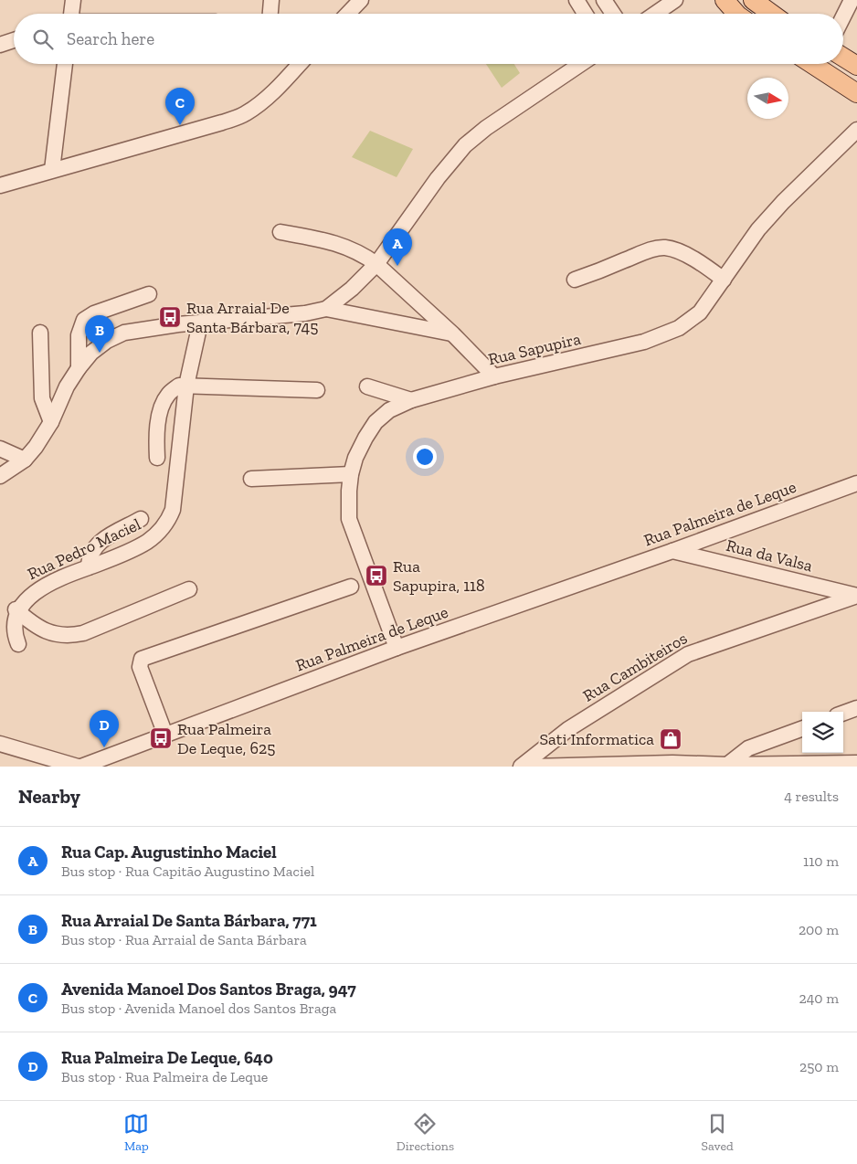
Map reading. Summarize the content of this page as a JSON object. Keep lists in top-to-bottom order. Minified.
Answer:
{"streets":{"street":["Rua Sapupira","Rua Palmeira de Leque","Rua Pedro Maciel","Rua da Valsa","Rua Cambiteiros"]},"crossings":[["Rua Sapupira","Rua Palmeira de Leque"],["Rua Palmeira de Leque","Rua da Valsa"],["Rua da Valsa","Rua Cambiteiros"]],"places":{"bus stop":["Rua Arraial De Santa Bárbara, 745","Rua Sapupira, 118","Rua Palmeira De Leque, 625"],"shop":["Sati Informatica"]},"north":"right","page":{"search":"Search here","pins":["C","A","B","D"],"heading":["Nearby","4 results"],"list":[{"mark":"A","name":"Rua Cap. Augustinho Maciel","note":"Bus stop · Rua Capitão Augustino Maciel","value":"110 m"},{"mark":"B","name":"Rua Arraial De Santa Bárbara, 771","note":"Bus stop · Rua Arraial de Santa Bárbara","value":"200 m"},{"mark":"C","name":"Avenida Manoel Dos Santos Braga, 947","note":"Bus stop · Avenida Manoel dos Santos Braga","value":"240 m"},{"mark":"D","name":"Rua Palmeira De Leque, 640","note":"Bus stop · Rua Palmeira de Leque","value":"250 m"}],"nav":["Map","Directions","Saved"]}}
